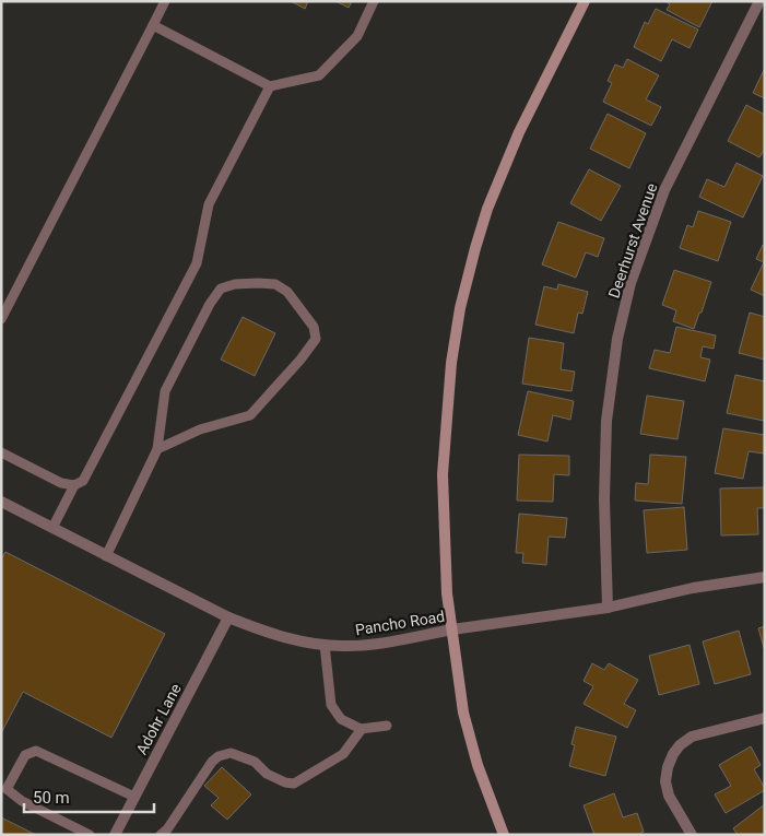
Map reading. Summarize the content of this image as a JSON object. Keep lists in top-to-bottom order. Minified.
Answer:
{"streets":{"street":["Deerhurst Avenue","Pancho Road","Adohr Lane"]},"crossings":[["Deerhurst Avenue","Pancho Road"],["Pancho Road","Adohr Lane"]],"scale_bar":"50 m"}
